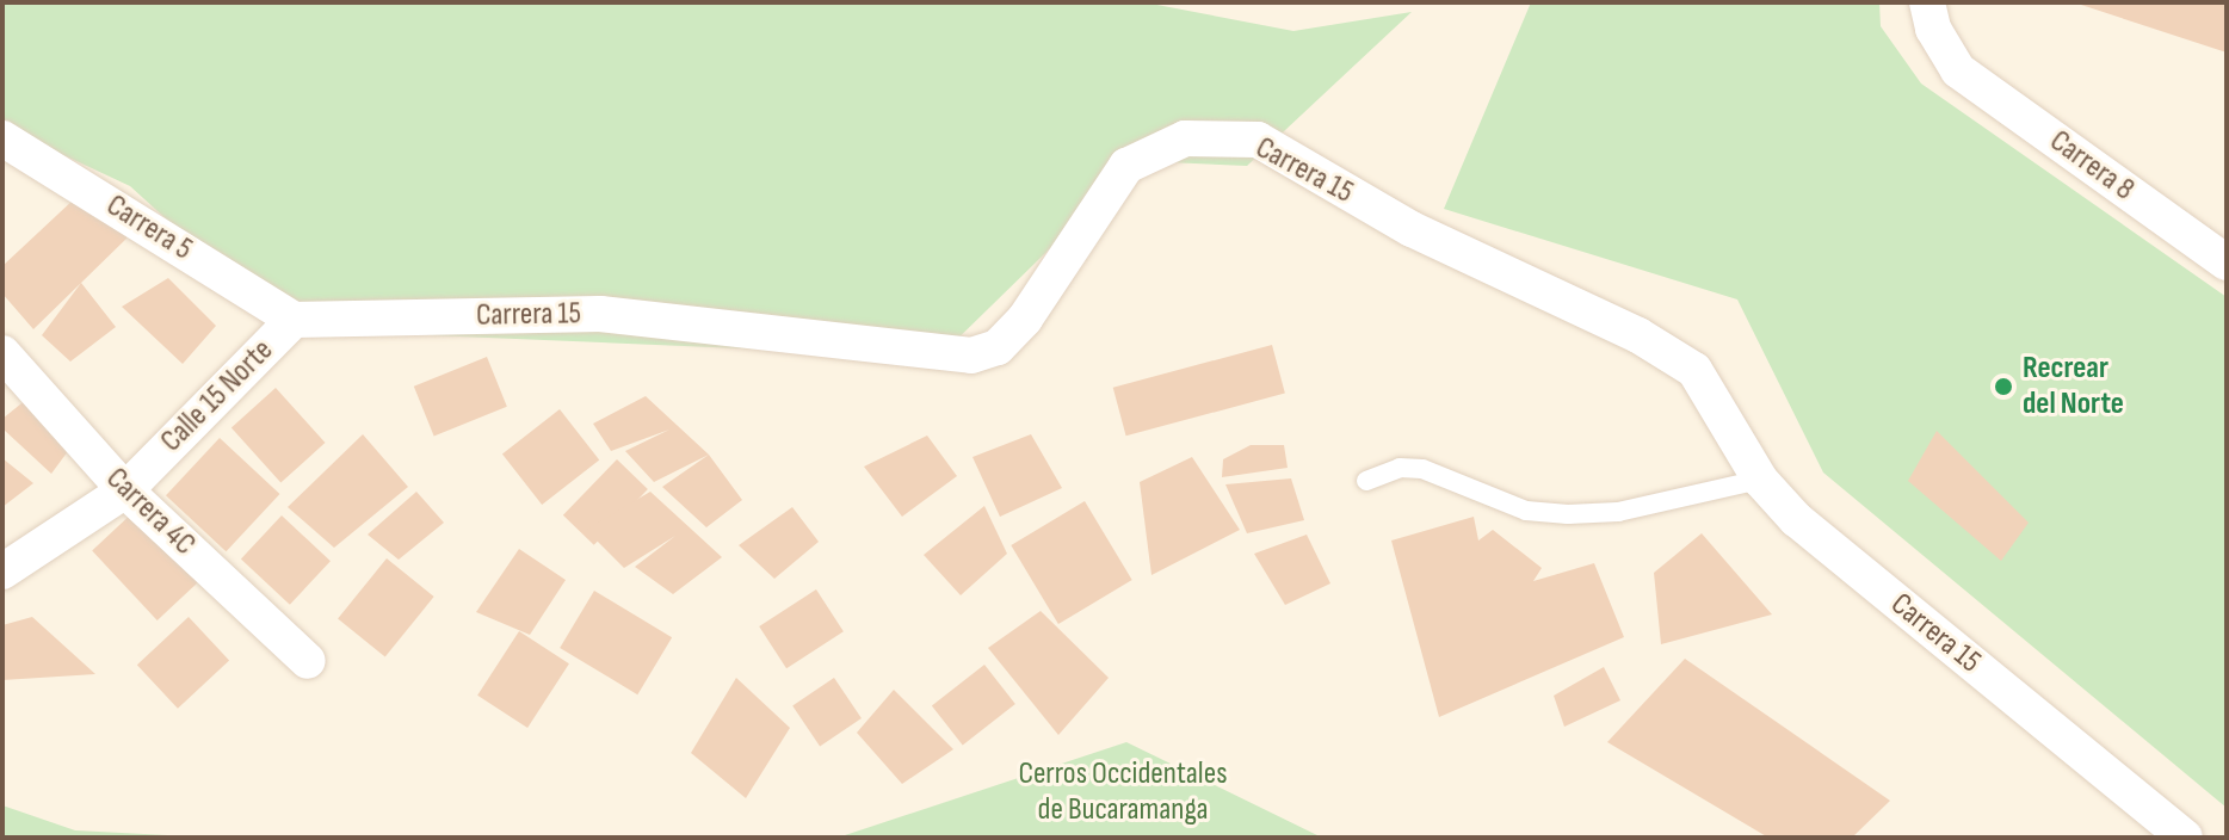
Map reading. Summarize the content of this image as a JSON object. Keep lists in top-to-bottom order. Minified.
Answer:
{"streets":{"street":["Carrera 8","Carrera 15","Carrera 5","Calle 15 Norte","Carrera 4C"]},"crossings":[["Carrera 15","Carrera 5"],["Carrera 15","Calle 15 Norte"],["Carrera 5","Calle 15 Norte"],["Calle 15 Norte","Carrera 4C"]],"parks":["Cerros Occidentales de Bucaramanga"],"places":["Recrear del Norte"]}
